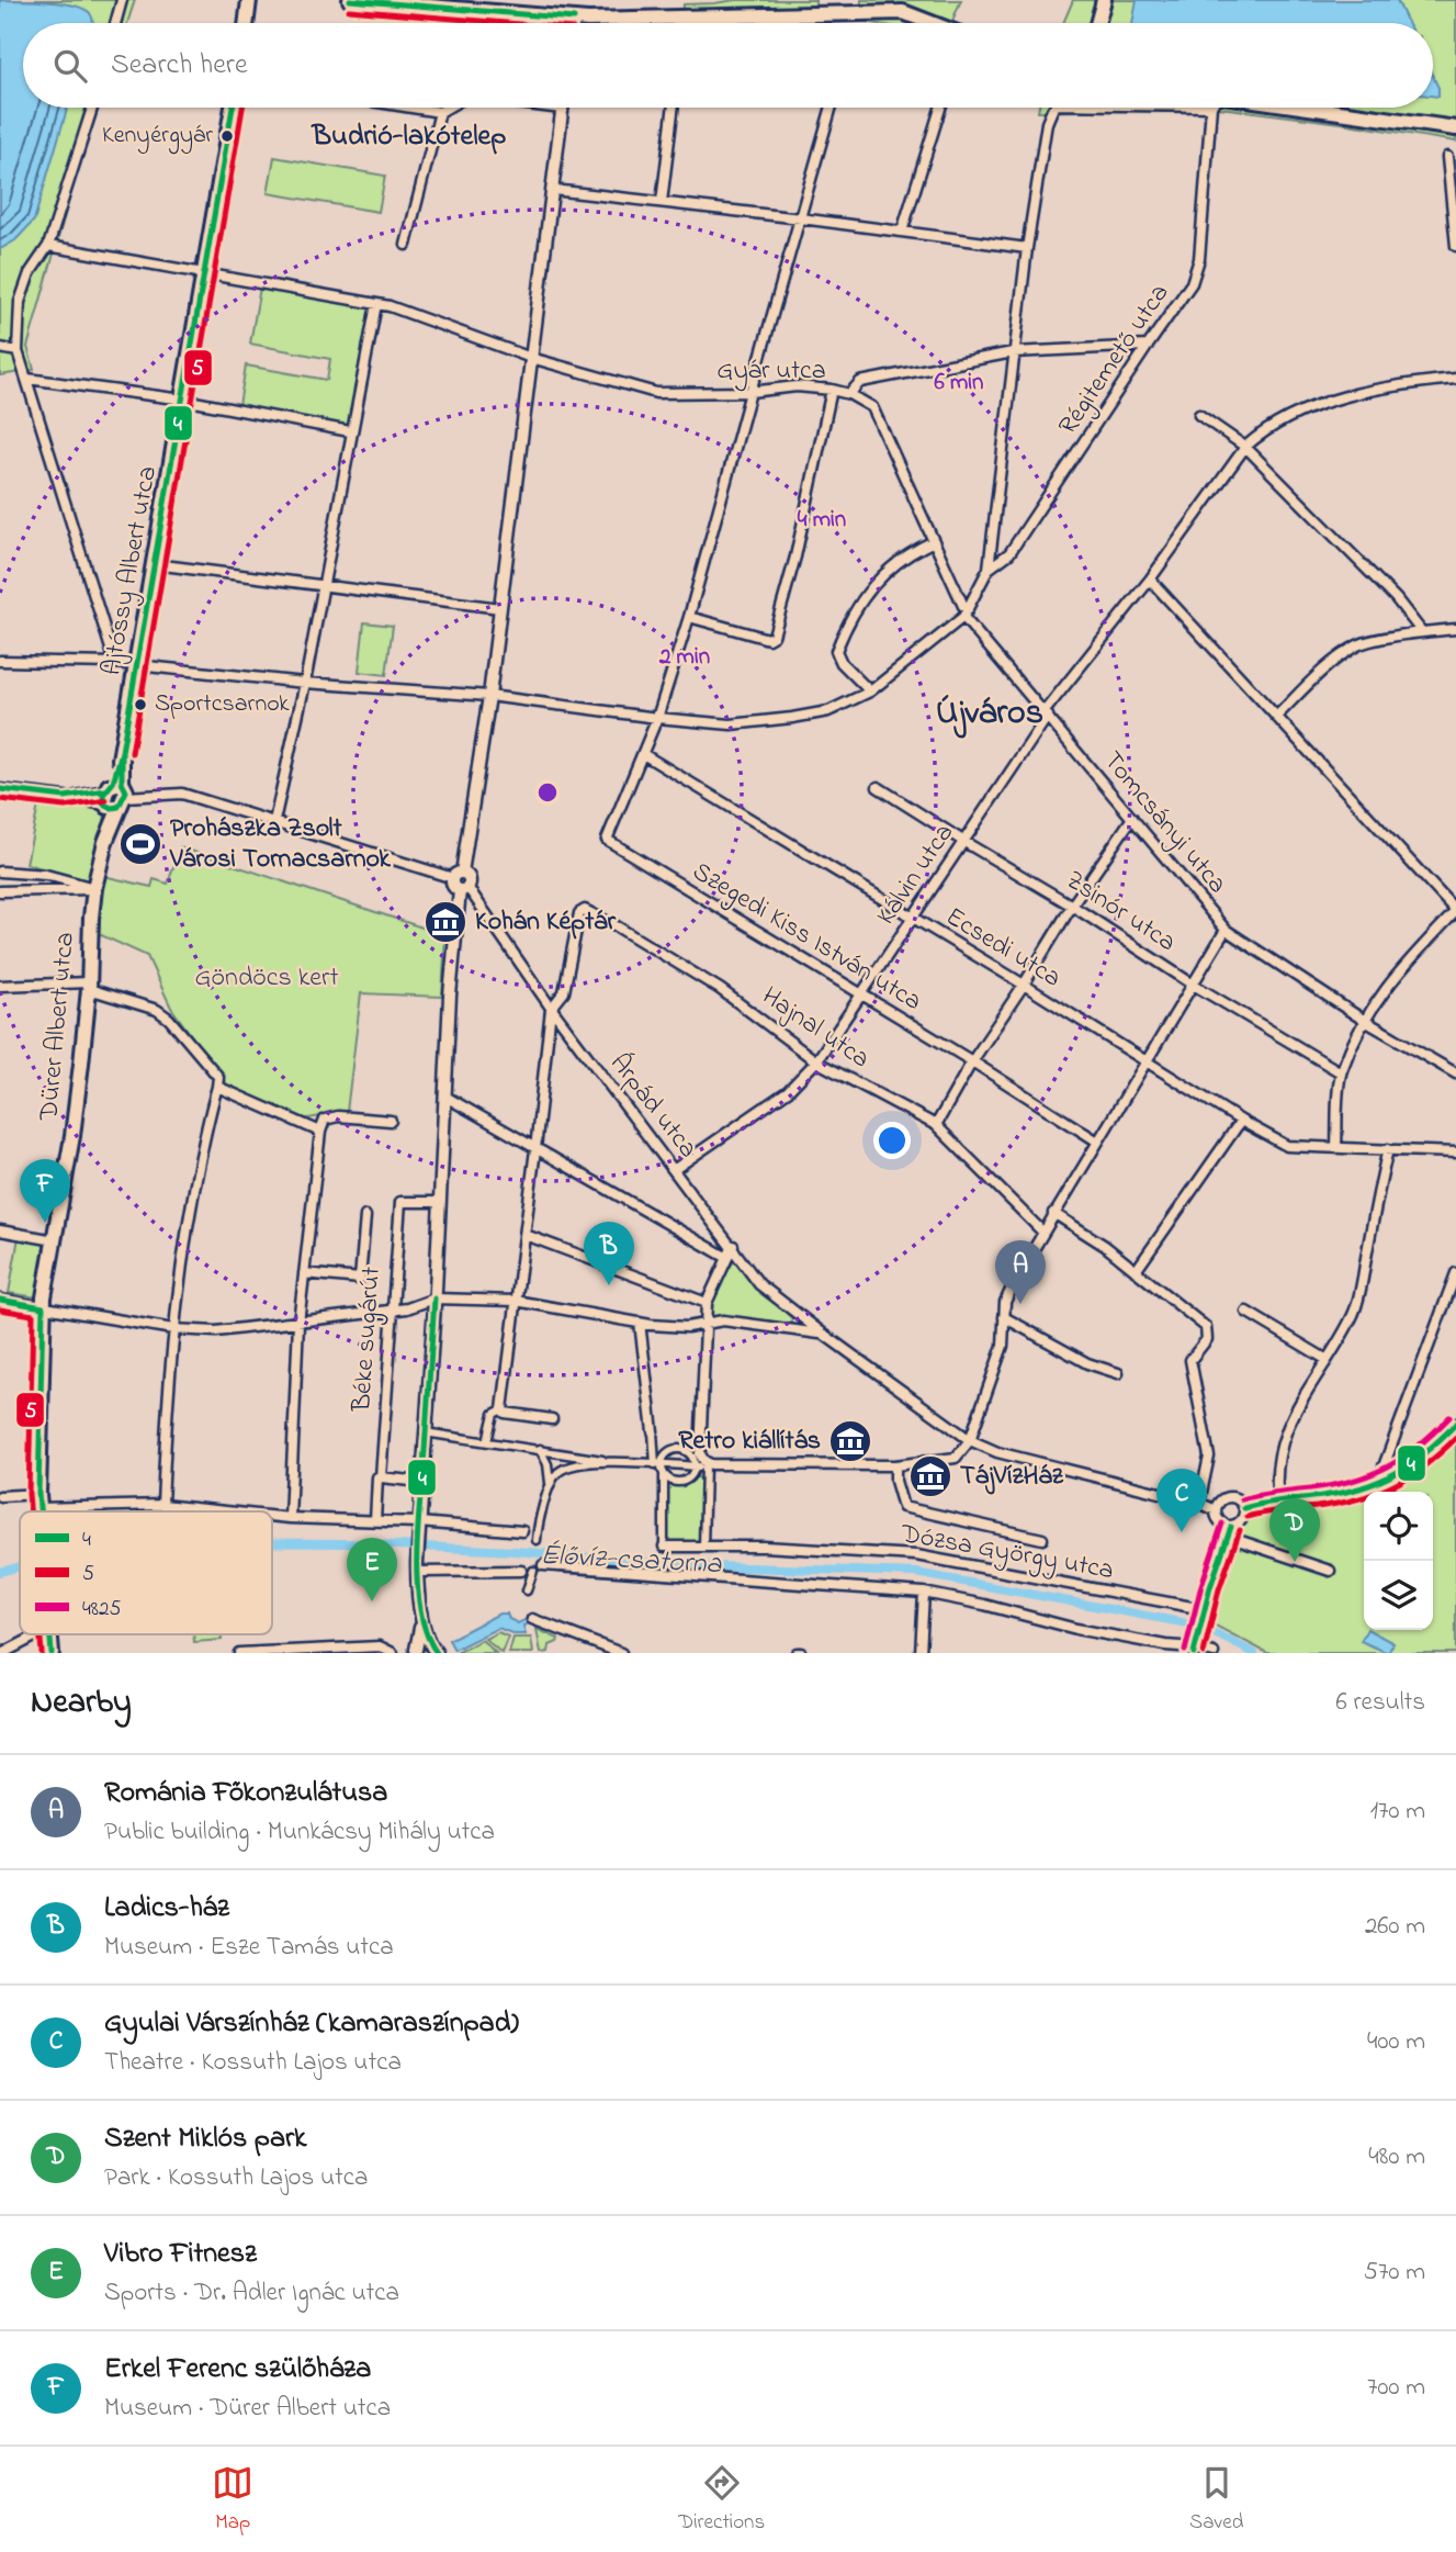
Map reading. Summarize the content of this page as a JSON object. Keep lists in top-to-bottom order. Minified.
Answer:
{"streets":{"main road":["Ajtóssy Albert utca","Dürer Albert utca"],"street":["Régitemető utca","Gyár utca","Tomcsányi utca","Kálvin utca","Zsinór utca","Szegedi Kiss István utca","Ecsedi utca","Hajnal utca","Árpád utca","Béke sugárút","Dózsa György utca"]},"crossings":[["Régitemető utca","Gyár utca"],["Régitemető utca","Tomcsányi utca"],["Gyár utca","Ajtóssy Albert utca"],["Gyár utca","Tomcsányi utca"],["Gyár utca","Szegedi Kiss István utca"],["Ajtóssy Albert utca","Dürer Albert utca"],["Tomcsányi utca","Kálvin utca"],["Kálvin utca","Zsinór utca"],["Kálvin utca","Szegedi Kiss István utca"],["Kálvin utca","Ecsedi utca"],["Kálvin utca","Hajnal utca"],["Kálvin utca","Árpád utca"],["Szegedi Kiss István utca","Ecsedi utca"],["Hajnal utca","Árpád utca"]],"districts":["Budrió-lakótelep","Újváros"],"water":["Élővíz-csatorna"],"parks":["Göndöcs kert"],"places":{"other":["Kenyérgyár","Sportcsarnok"],"sports":["Prohászka Zsolt Városi Tornacsarnok"],"museum":["Kohán Képtár","Retro kiállítás","TájVízHáz"]},"lines":["transit line 4","transit line 5","transit line 4825"],"legend":["4","5","4825"],"page":{"search":"Search here","pins":["F","B","A","C","D","E"],"heading":["Nearby","6 results"],"list":[{"mark":"A","name":"Románia Főkonzulátusa","note":"Public building · Munkácsy Mihály utca","value":"170 m"},{"mark":"B","name":"Ladics-ház","note":"Museum · Esze Tamás utca","value":"260 m"},{"mark":"C","name":"Gyulai Várszínház (kamaraszínpad)","note":"Theatre · Kossuth Lajos utca","value":"400 m"},{"mark":"D","name":"Szent Miklós park","note":"Park · Kossuth Lajos utca","value":"480 m"},{"mark":"E","name":"Vibro Fitnesz","note":"Sports · Dr. Adler Ignác utca","value":"570 m"},{"mark":"F","name":"Erkel Ferenc szülőháza","note":"Museum · Dürer Albert utca","value":"700 m"}],"nav":["Map","Directions","Saved"]},"rings":["6 min","4 min","2 min"]}
